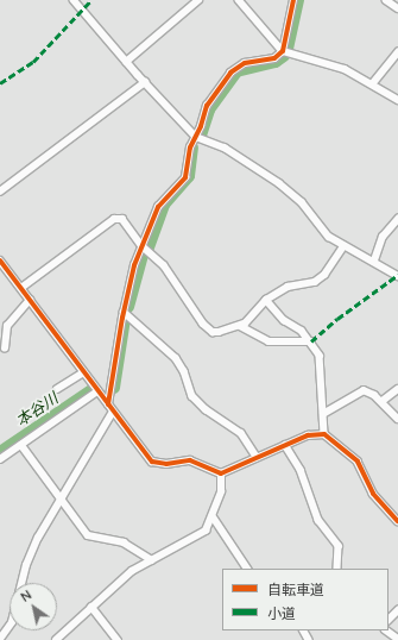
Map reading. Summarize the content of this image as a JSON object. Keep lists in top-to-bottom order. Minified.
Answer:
{"water":["本谷川"],"legend":["自転車道","小道"],"north":"top left"}
